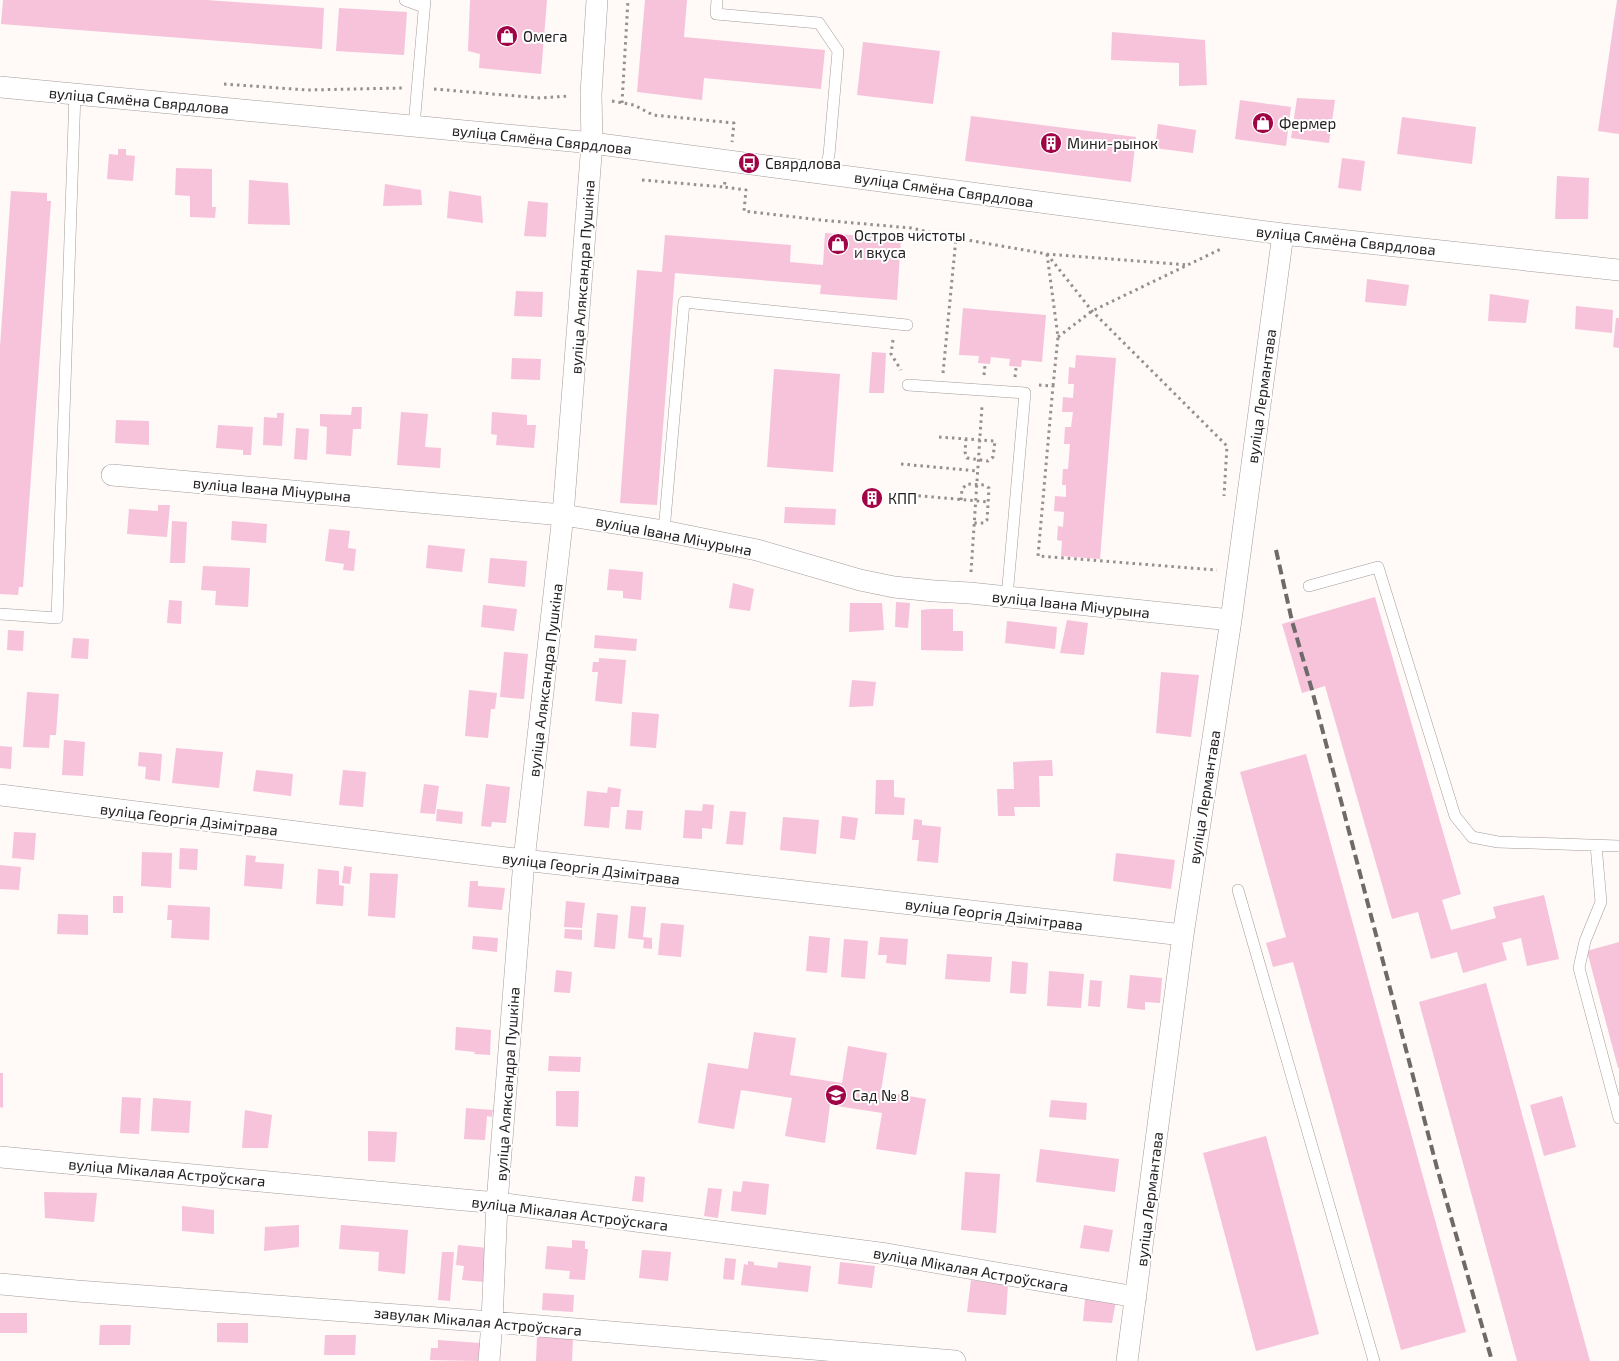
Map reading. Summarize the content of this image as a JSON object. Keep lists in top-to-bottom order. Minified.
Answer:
{"streets":{"street":["вуліца Сямёна Свярдлова","вуліца Аляксандра Пушкіна","вуліца Лермантава","вуліца Івана Мічурына","вуліца Георгія Дзімітрава","вуліца Мікалая Астроўскага","завулак Мікалая Астроўскага"]},"crossings":[["вуліца Сямёна Свярдлова","вуліца Аляксандра Пушкіна"],["вуліца Сямёна Свярдлова","вуліца Лермантава"],["вуліца Аляксандра Пушкіна","вуліца Івана Мічурына"],["вуліца Аляксандра Пушкіна","вуліца Георгія Дзімітрава"],["вуліца Аляксандра Пушкіна","вуліца Мікалая Астроўскага"],["вуліца Аляксандра Пушкіна","завулак Мікалая Астроўскага"],["вуліца Лермантава","вуліца Івана Мічурына"],["вуліца Лермантава","вуліца Георгія Дзімітрава"],["вуліца Лермантава","вуліца Мікалая Астроўскага"]],"places":{"shop":["Омега","Фермер","Остров чистоты и вкуса"],"building":["Мини-рынок","КПП"],"bus stop":["Свярдлова"],"school or university":["Сад № 8"]}}
